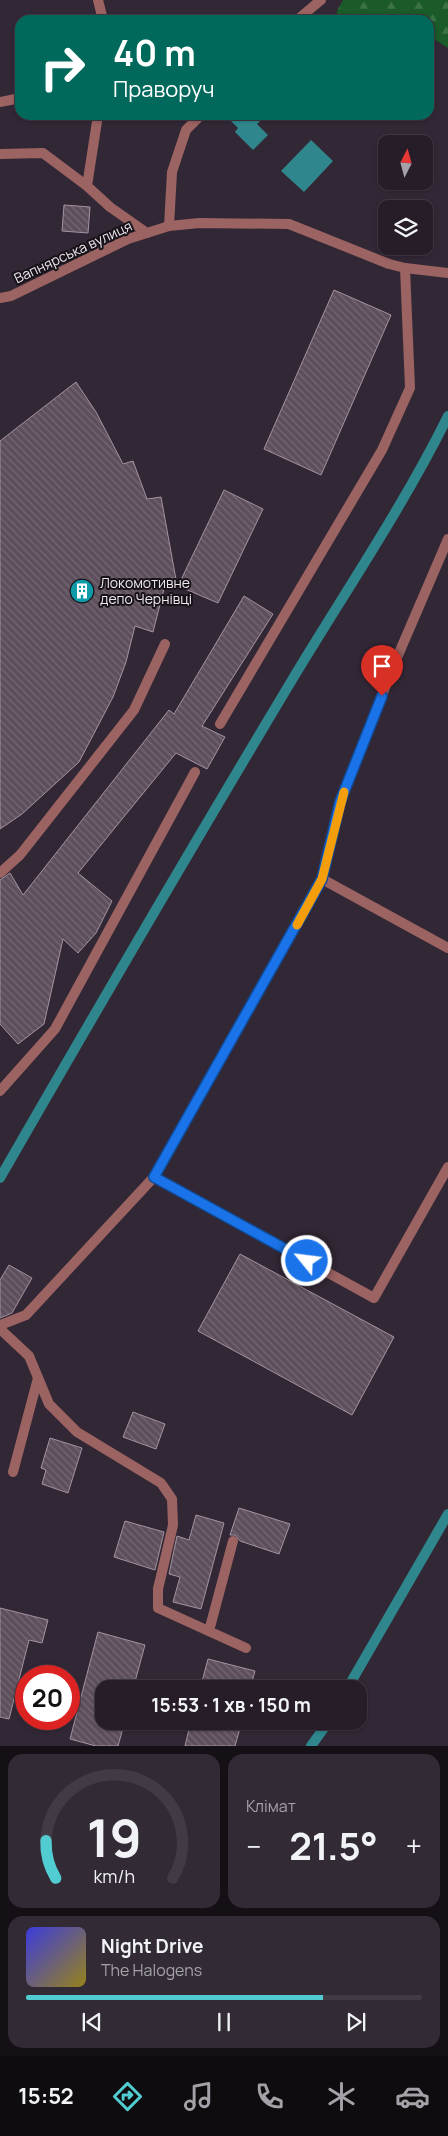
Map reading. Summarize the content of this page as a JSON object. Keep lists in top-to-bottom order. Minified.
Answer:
{"streets":{"street":["Вапнярська вулиця"]},"places":{"building":["Локомотивне депо Чернівці"]},"north":"top","page":{"turn":["40 m","Праворуч"],"limit":"20","trip":"15:53 · 1 хв · 150 m","tile":"Клімат","heat":["−","21.5°","+"],"song":["Night Drive","The Halogens"],"tabs":"15:52","gauge":["19","km/h"]}}
